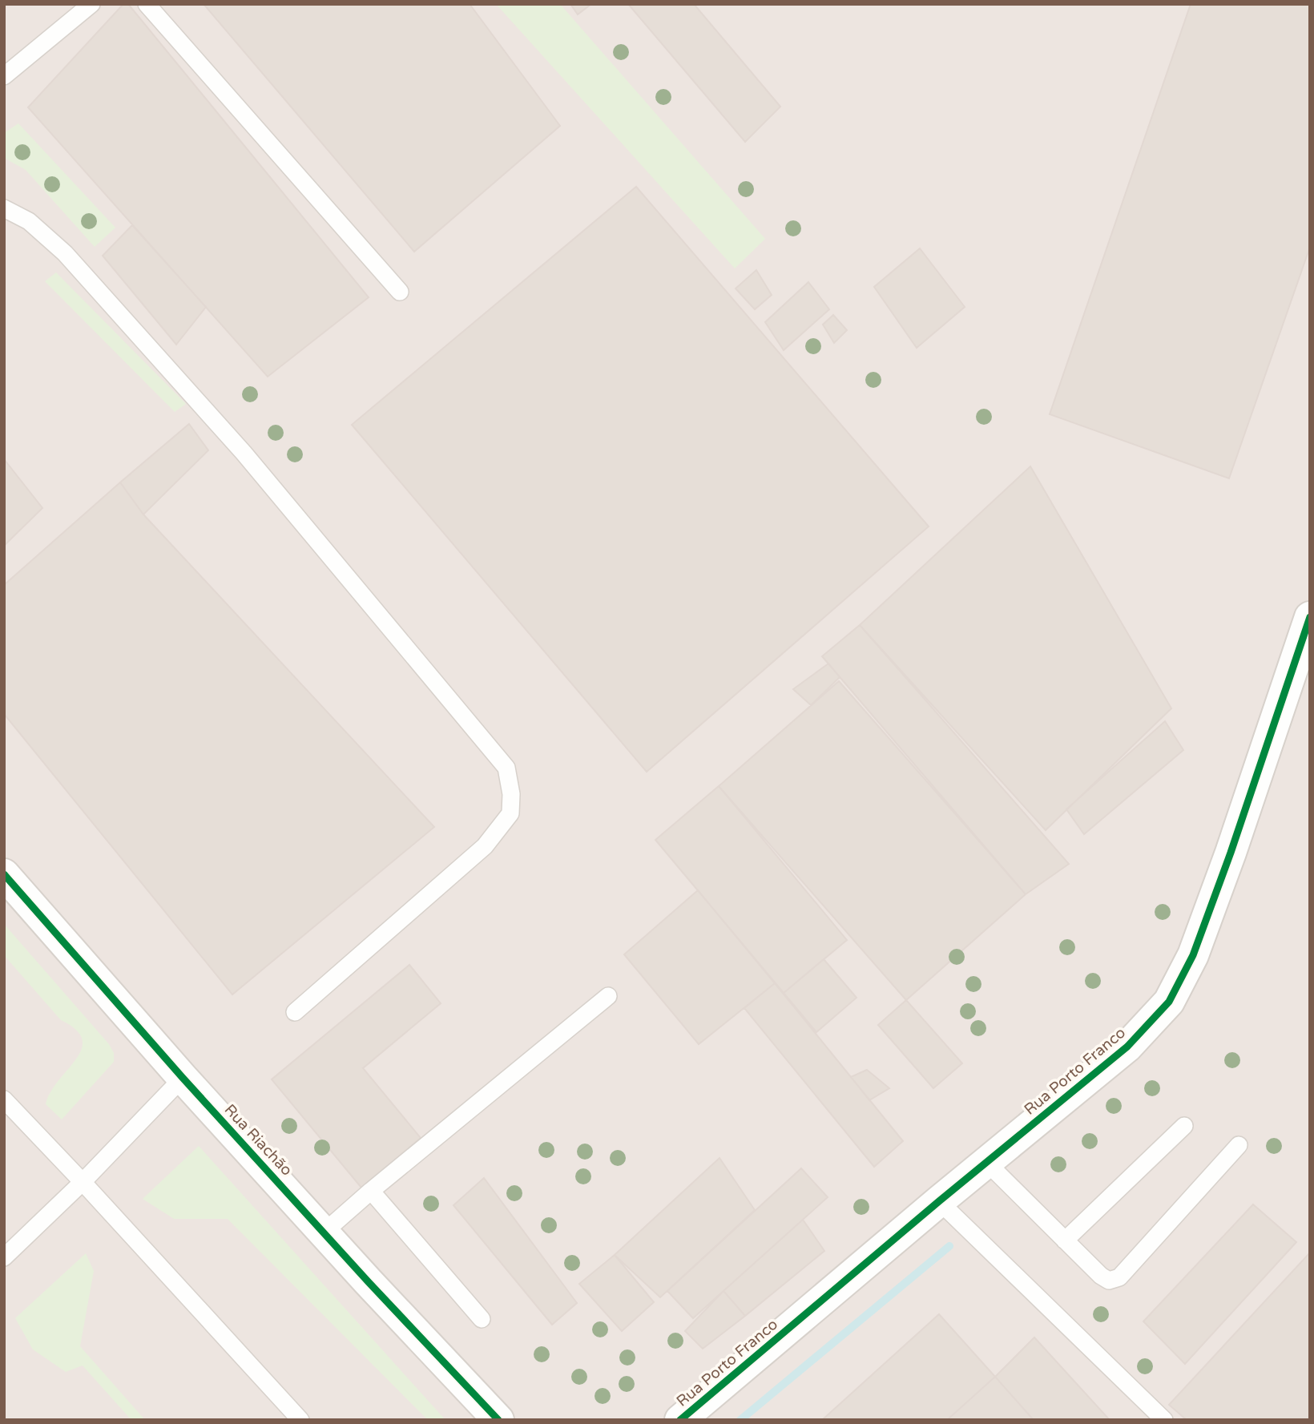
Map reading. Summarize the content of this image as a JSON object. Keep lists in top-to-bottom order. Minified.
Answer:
{"streets":{"street":["Rua Porto Franco","Rua Riachão"]}}
